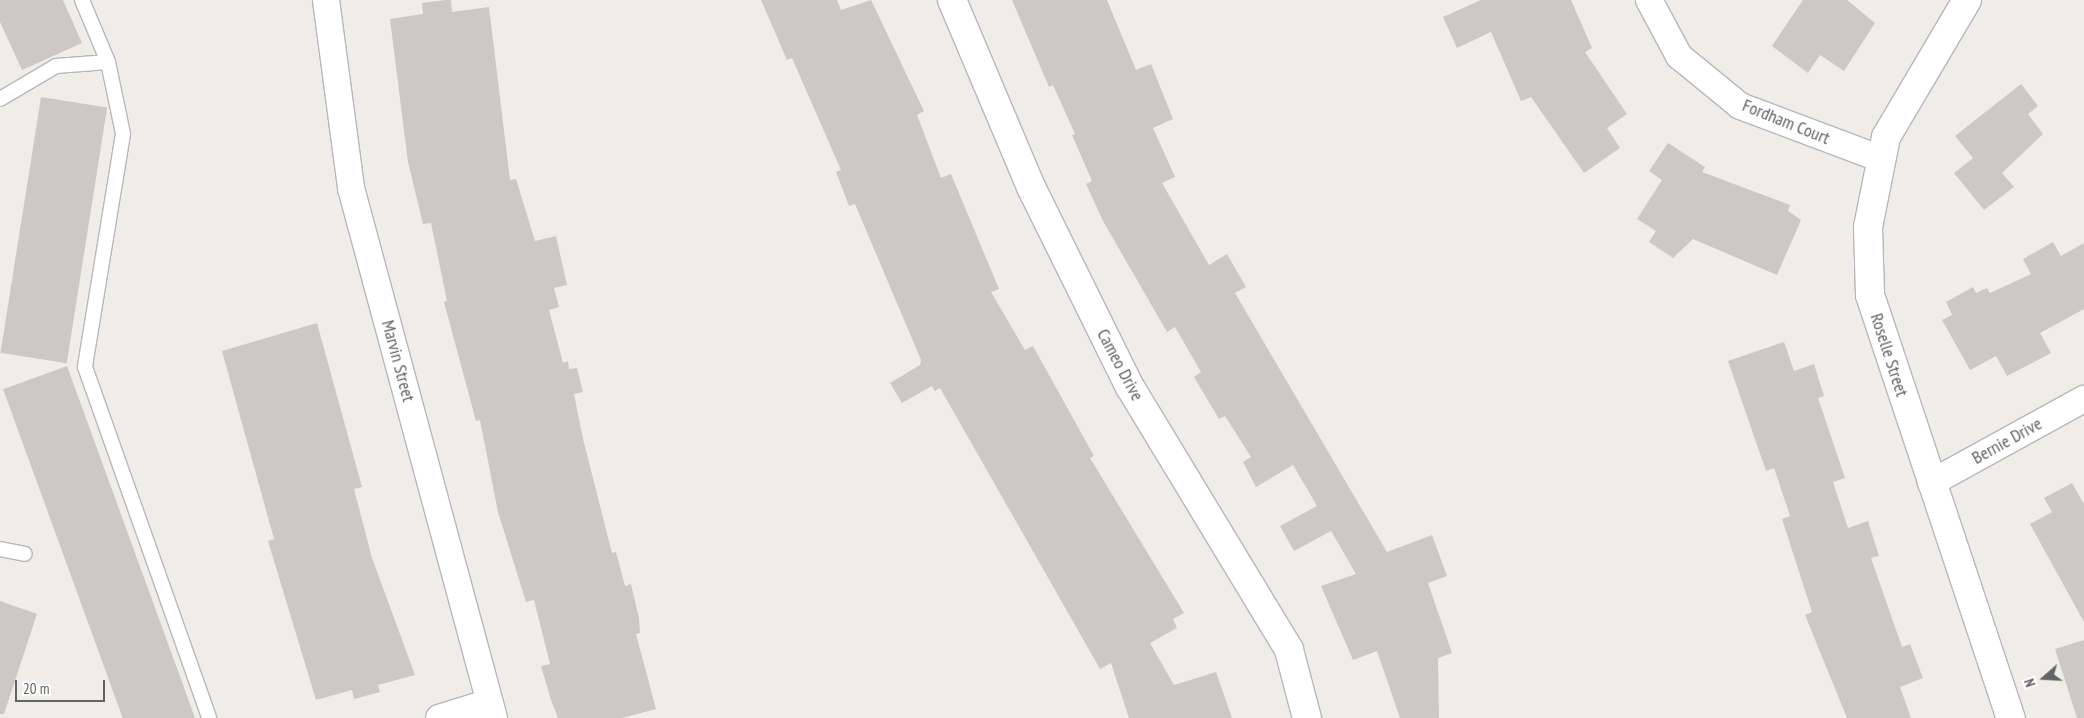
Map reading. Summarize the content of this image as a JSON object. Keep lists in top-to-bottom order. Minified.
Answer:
{"streets":{"street":["Fordham Court","Roselle Street","Marvin Street","Cameo Drive","Bernie Drive"]},"crossings":[["Fordham Court","Roselle Street"],["Roselle Street","Bernie Drive"]],"scale_bar":"20 m","north":"left"}
